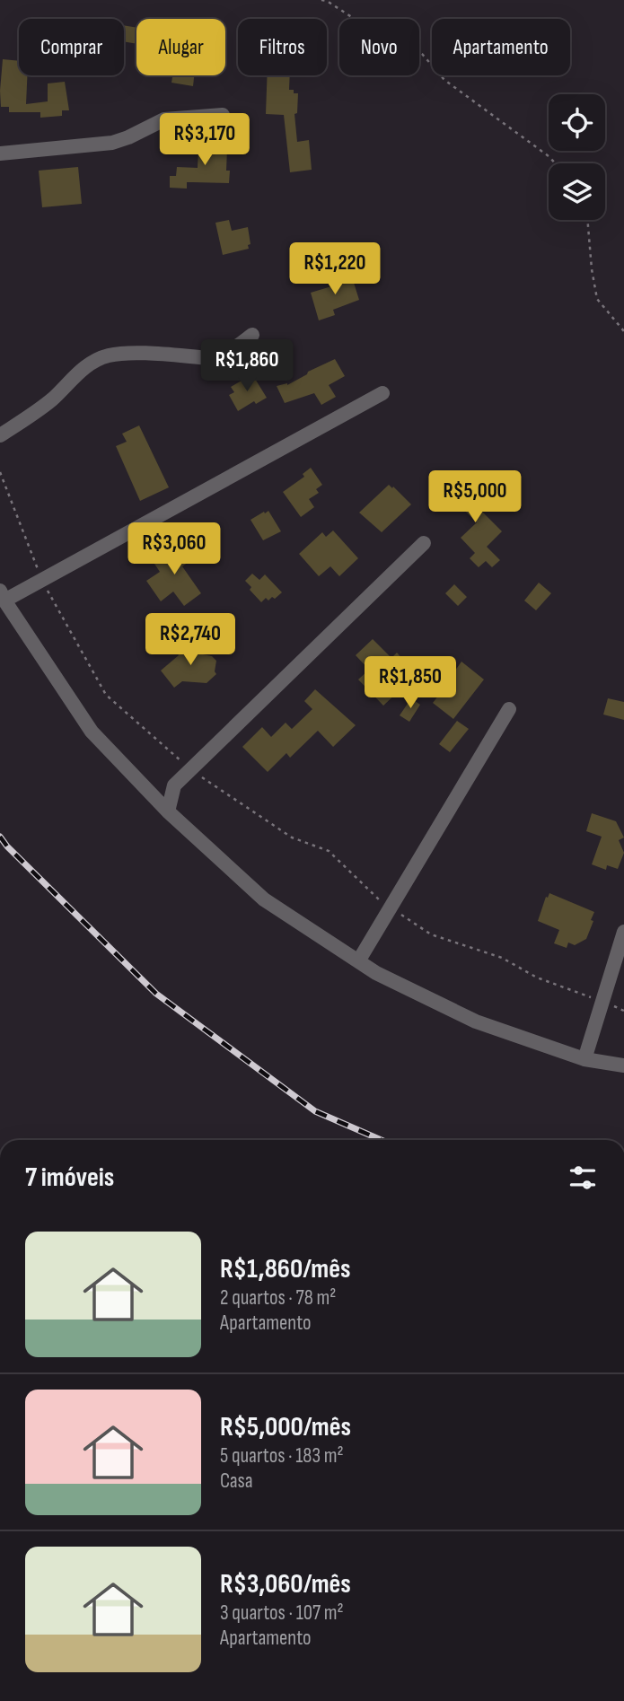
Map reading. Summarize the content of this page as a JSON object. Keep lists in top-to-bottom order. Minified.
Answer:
{"page":{"chip":["Comprar","Alugar","Filtros","Novo","Apartamento"],"price":["R$3,170","R$1,220","R$1,860","R$5,000","R$3,060","R$2,740","R$1,850"],"heading":"7 imóveis","list":[{"name":"R$1,860/mês","note":"2 quartos · 78 m² · Apartamento"},{"name":"R$5,000/mês","note":"5 quartos · 183 m² · Casa"},{"name":"R$3,060/mês","note":"3 quartos · 107 m² · Apartamento"}]}}
